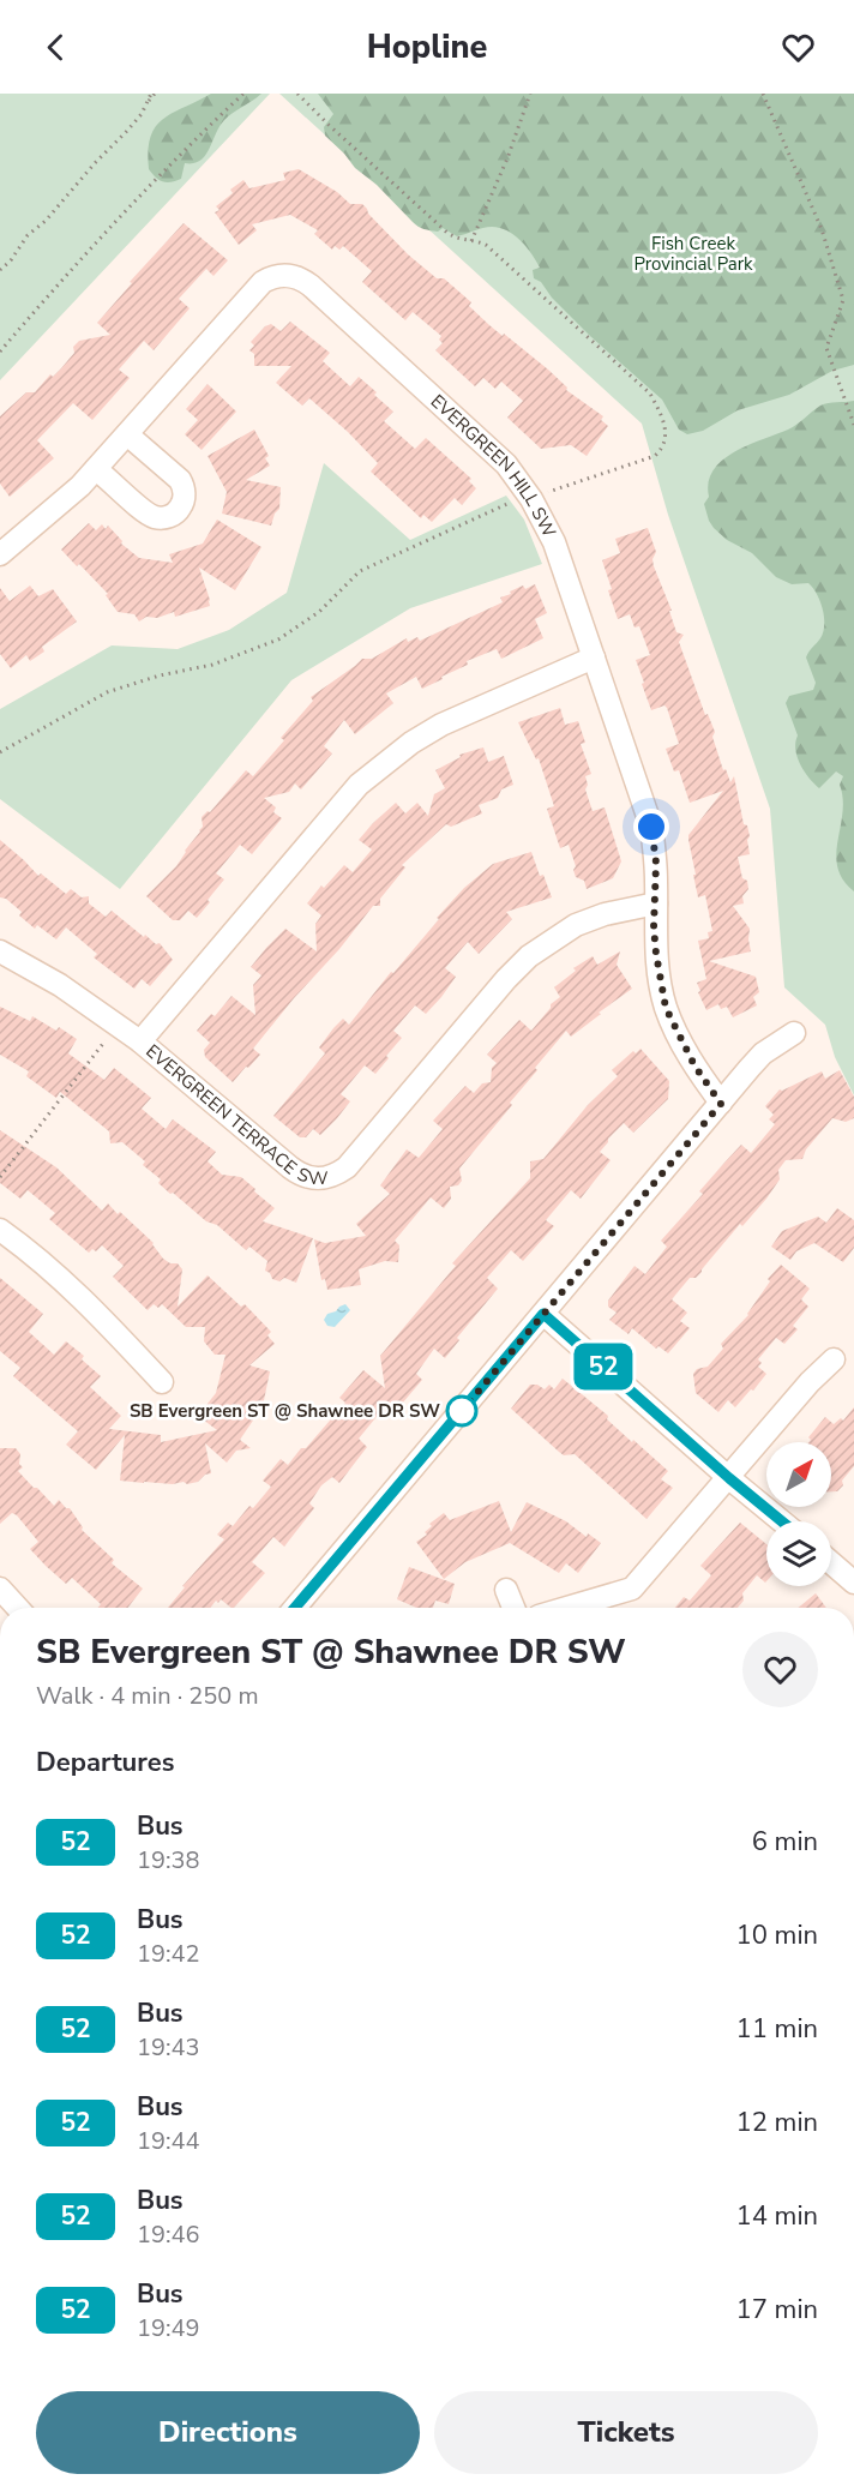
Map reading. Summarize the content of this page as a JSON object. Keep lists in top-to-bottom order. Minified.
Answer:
{"streets":{"street":["EVERGREEN HILL SW","EVERGREEN TERRACE SW"]},"crossings":[["EVERGREEN HILL SW","EVERGREEN TERRACE SW"]],"parks":["Fish Creek Provincial Park"],"places":["SB Evergreen ST @ Shawnee DR SW"],"lines":["bus line 52"],"north":"top right","page":{"header":"Hopline","on_map":"52","heading":[["SB Evergreen ST @ Shawnee DR SW","Walk · 4 min · 250 m"],"Departures"],"list":[{"mark":"52","name":"Bus","note":"19:38","value":"6 min"},{"mark":"52","name":"Bus","note":"19:42","value":"10 min"},{"mark":"52","name":"Bus","note":"19:43","value":"11 min"},{"mark":"52","name":"Bus","note":"19:44","value":"12 min"},{"mark":"52","name":"Bus","note":"19:46","value":"14 min"},{"mark":"52","name":"Bus","note":"19:49","value":"17 min"}],"buttons":["Directions","Tickets"]}}
